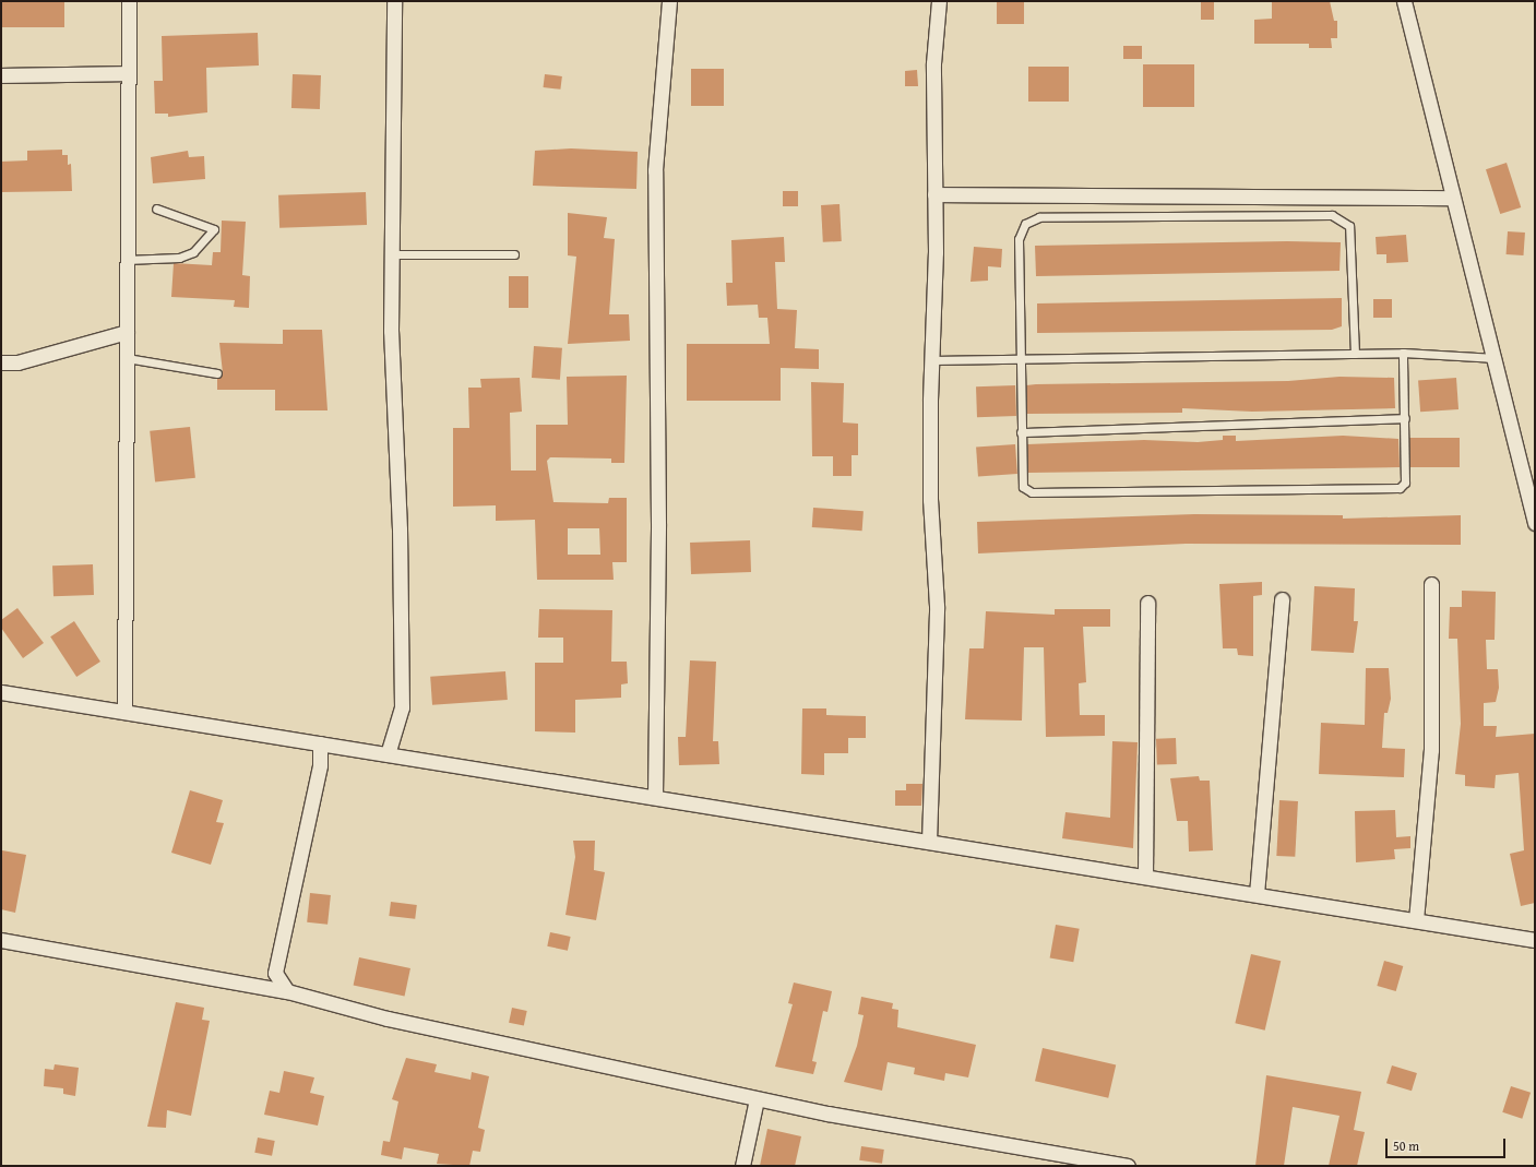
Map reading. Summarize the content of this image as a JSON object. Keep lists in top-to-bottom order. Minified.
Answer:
{"scale_bar":"50 m"}
